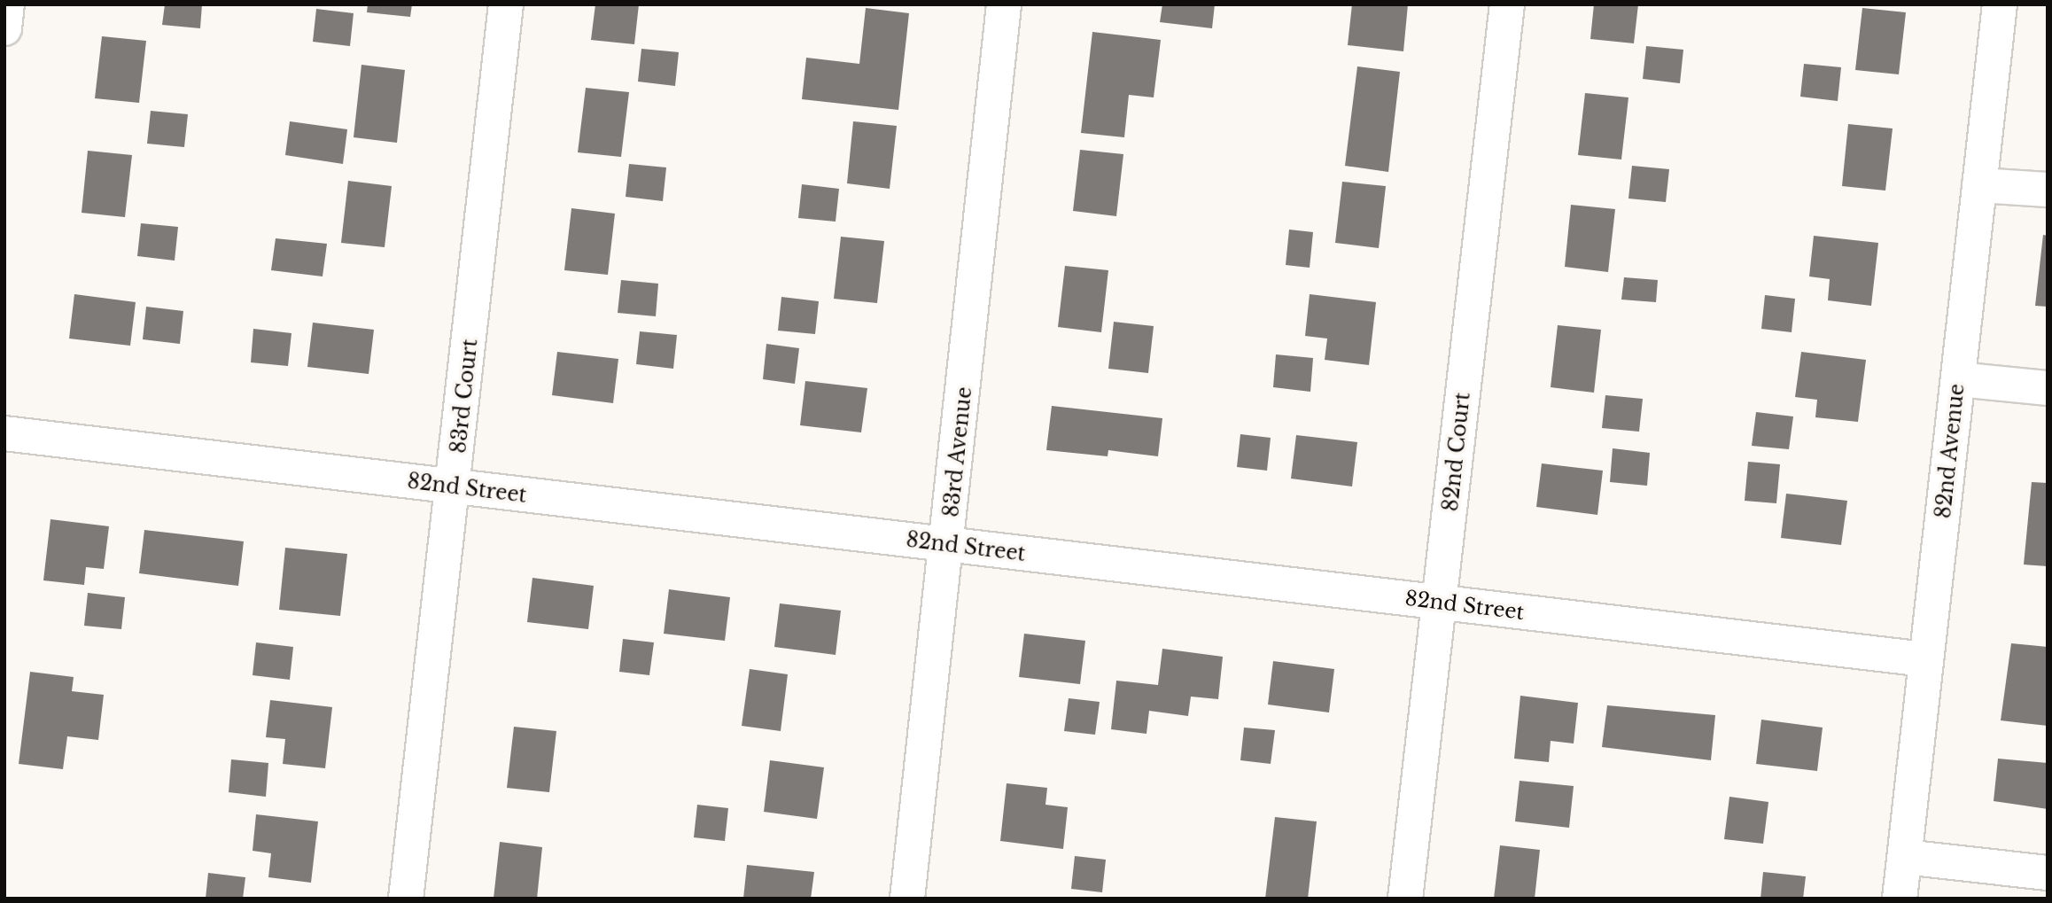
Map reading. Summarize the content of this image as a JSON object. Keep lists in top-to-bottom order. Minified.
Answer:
{"streets":{"street":["83rd Court","82nd Avenue","83rd Avenue","82nd Court","82nd Street"]},"crossings":[["83rd Court","82nd Street"],["82nd Avenue","82nd Street"],["83rd Avenue","82nd Street"],["82nd Court","82nd Street"]]}
